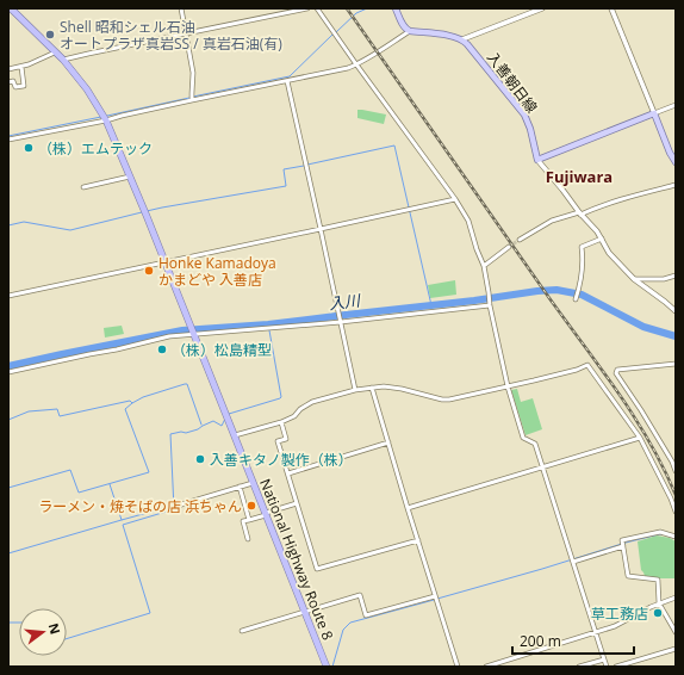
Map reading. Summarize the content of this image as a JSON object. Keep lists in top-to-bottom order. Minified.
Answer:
{"streets":{"highway":["National Highway Route 8"],"main road":["入善朝日線"]},"districts":["Fujiwara"],"water":["入川"],"places":["Shell 昭和シェル石油 オートプラザ真岩SS / 真岩石油(有)","（株）エムテック","Honke Kamadoya かまどや 入善店","（株）松島精型","入善キタノ製作（株）","ラーメン・焼そばの店 浜ちゃん","草工務店"],"scale_bar":"200 m","north":"right"}
